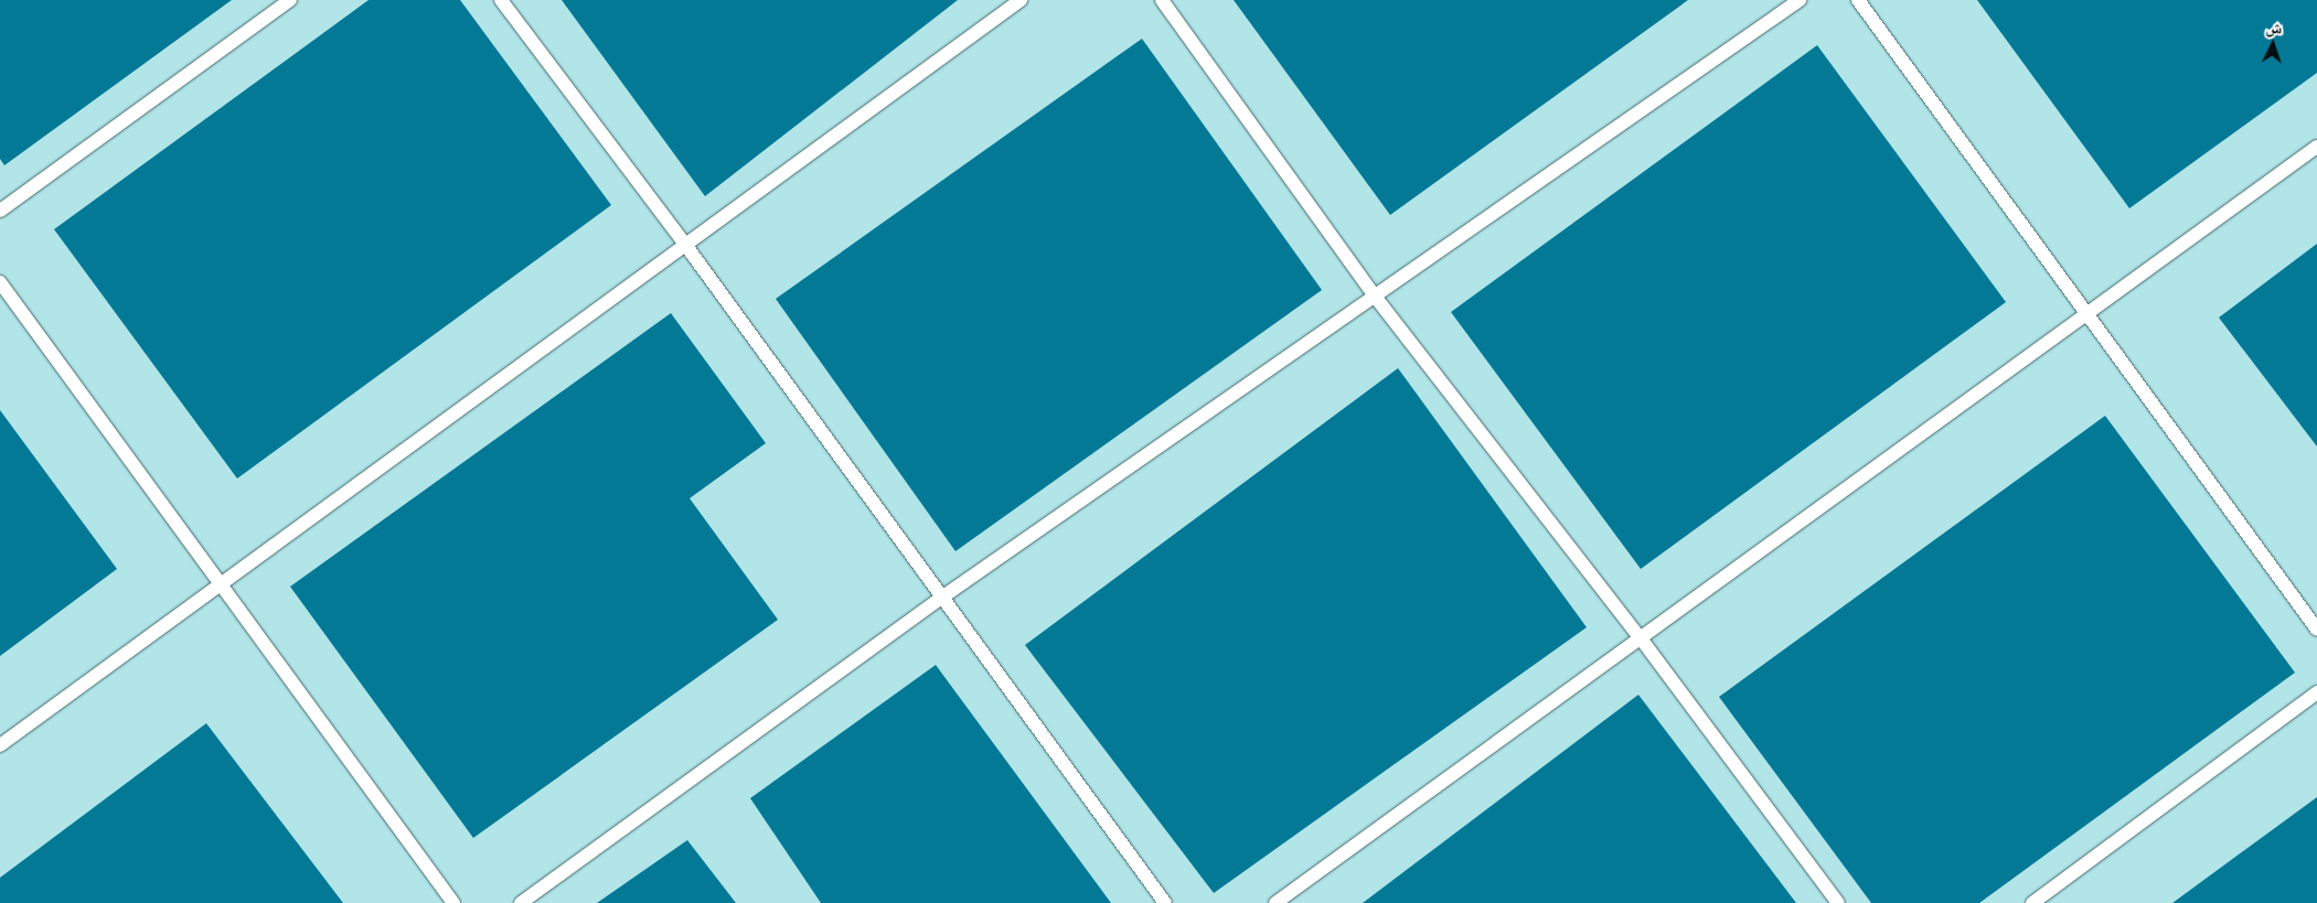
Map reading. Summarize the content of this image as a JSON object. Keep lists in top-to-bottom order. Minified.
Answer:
{"north":"top"}
